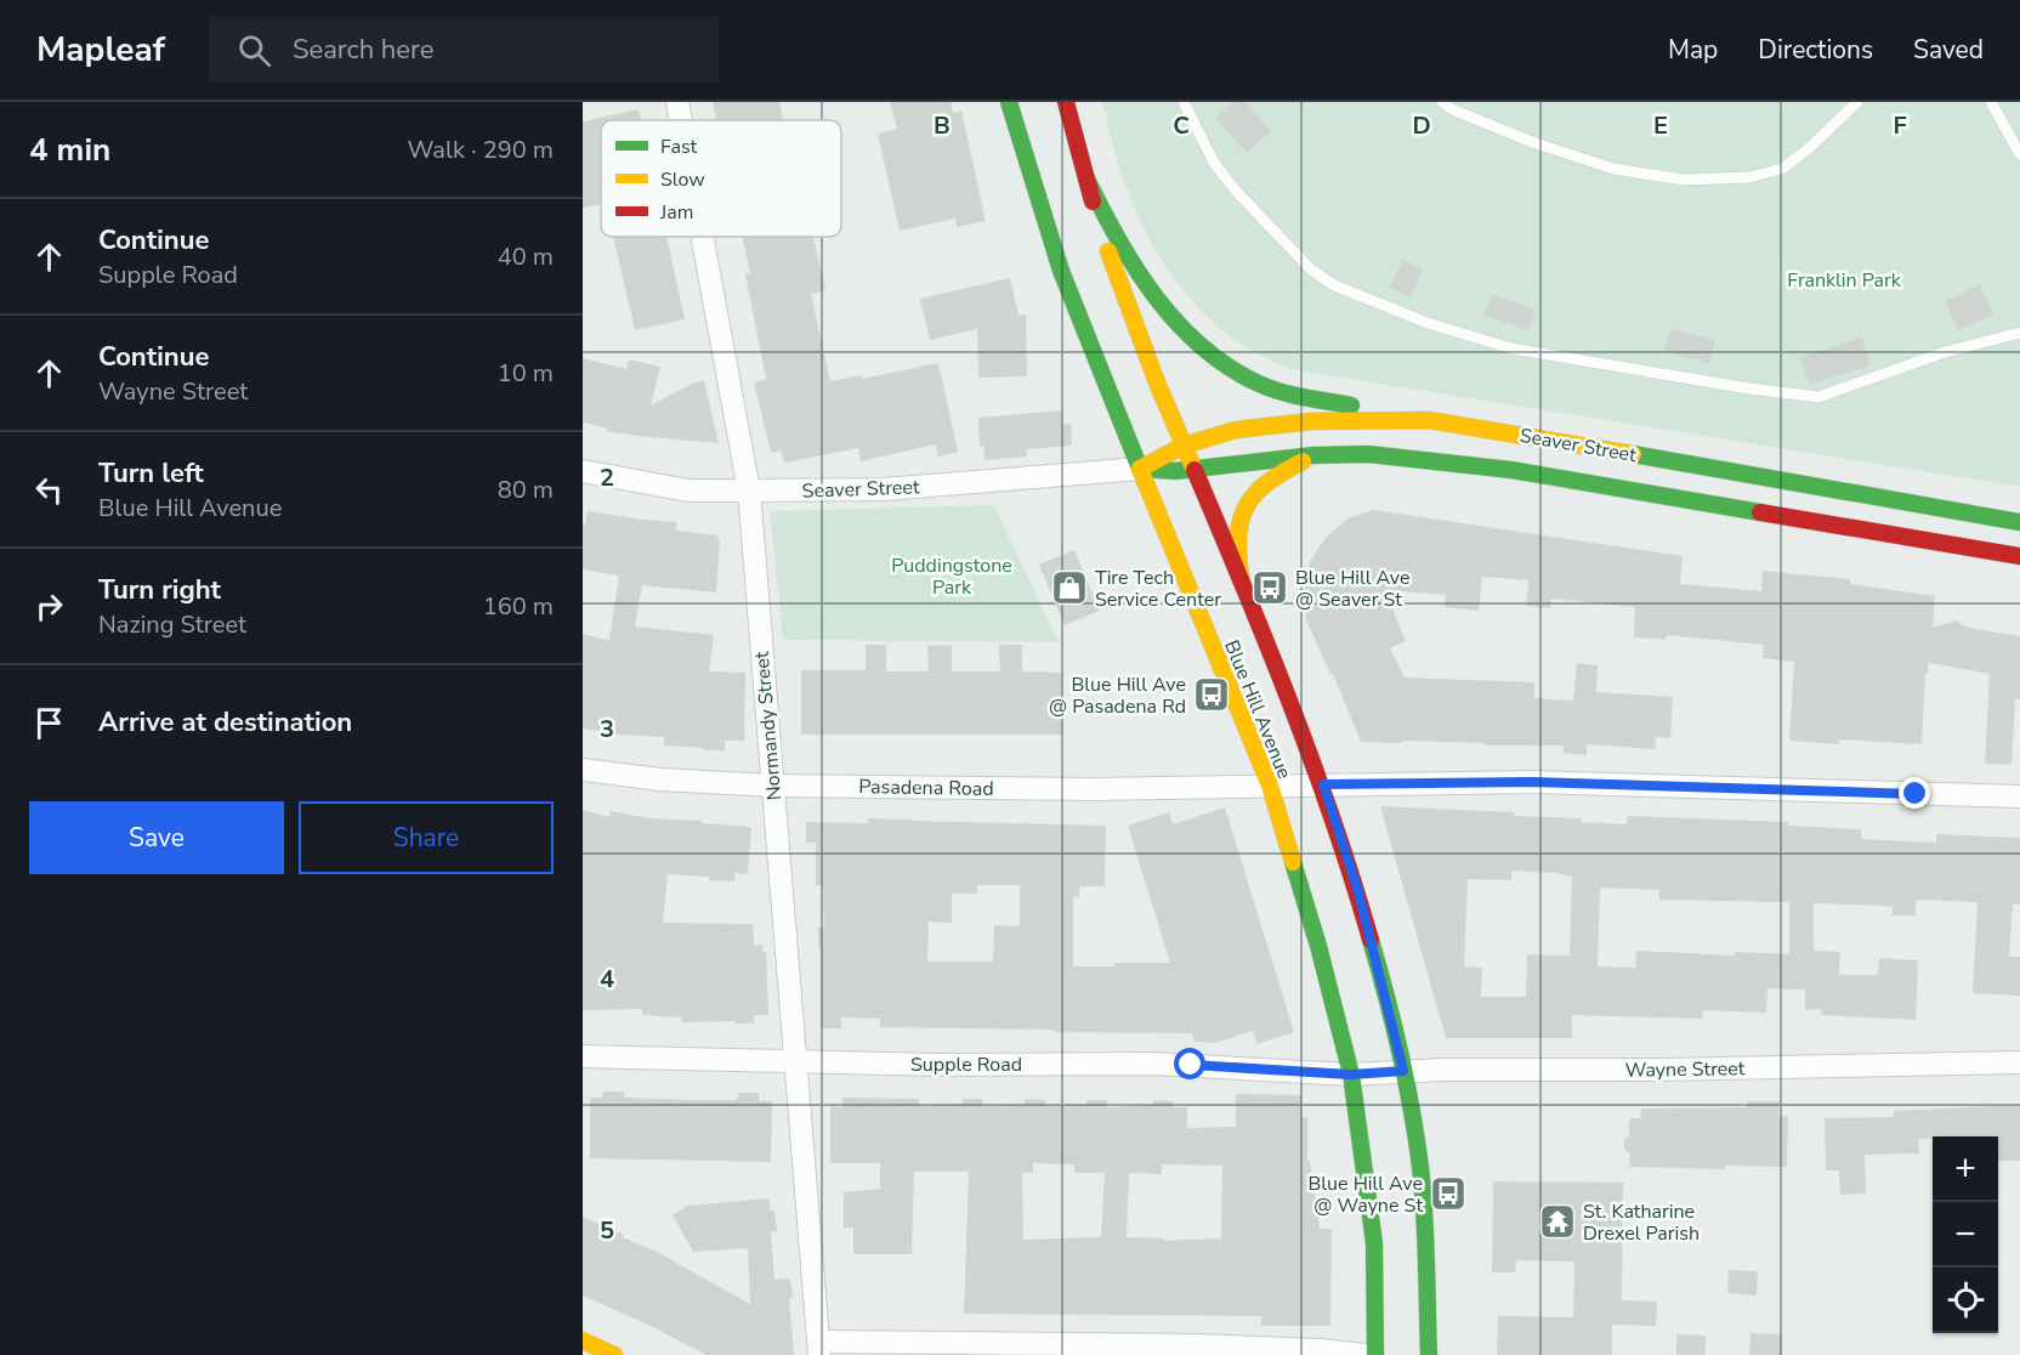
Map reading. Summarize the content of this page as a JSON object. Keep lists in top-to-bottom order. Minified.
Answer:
{"streets":{"main road":["Seaver Street","Blue Hill Avenue"],"street":["Normandy Street","Pasadena Road","Supple Road","Wayne Street"]},"crossings":[["Seaver Street","Blue Hill Avenue"],["Seaver Street","Normandy Street"],["Blue Hill Avenue","Pasadena Road"],["Blue Hill Avenue","Supple Road"],["Blue Hill Avenue","Wayne Street"],["Normandy Street","Pasadena Road"],["Normandy Street","Supple Road"],["Supple Road","Wayne Street"]],"parks":["Franklin Park","Puddingstone Park"],"places":{"shop":["Tire Tech Service Center"],"bus stop":["Blue Hill Ave @ Seaver St","Blue Hill Ave @ Pasadena Rd","Blue Hill Ave @ Wayne St"],"temple":["St. Katharine Drexel Parish"]},"legend":["Fast","Slow","Jam"],"page":{"header":"Mapleaf","search":"Search here","nav":["Map","Directions","Saved"],"heading":["4 min","Walk · 290 m"],"list":[["Continue","Supple Road","40 m"],["Continue","Wayne Street","10 m"],["Turn left","Blue Hill Avenue","80 m"],["Turn right","Nazing Street","160 m"],"Arrive at destination"],"buttons":["Save","Share"],"map_buttons":["+","−"]},"grid":{"columns":["B","C","D","E","F"],"rows":["2","3","4","5"]}}
